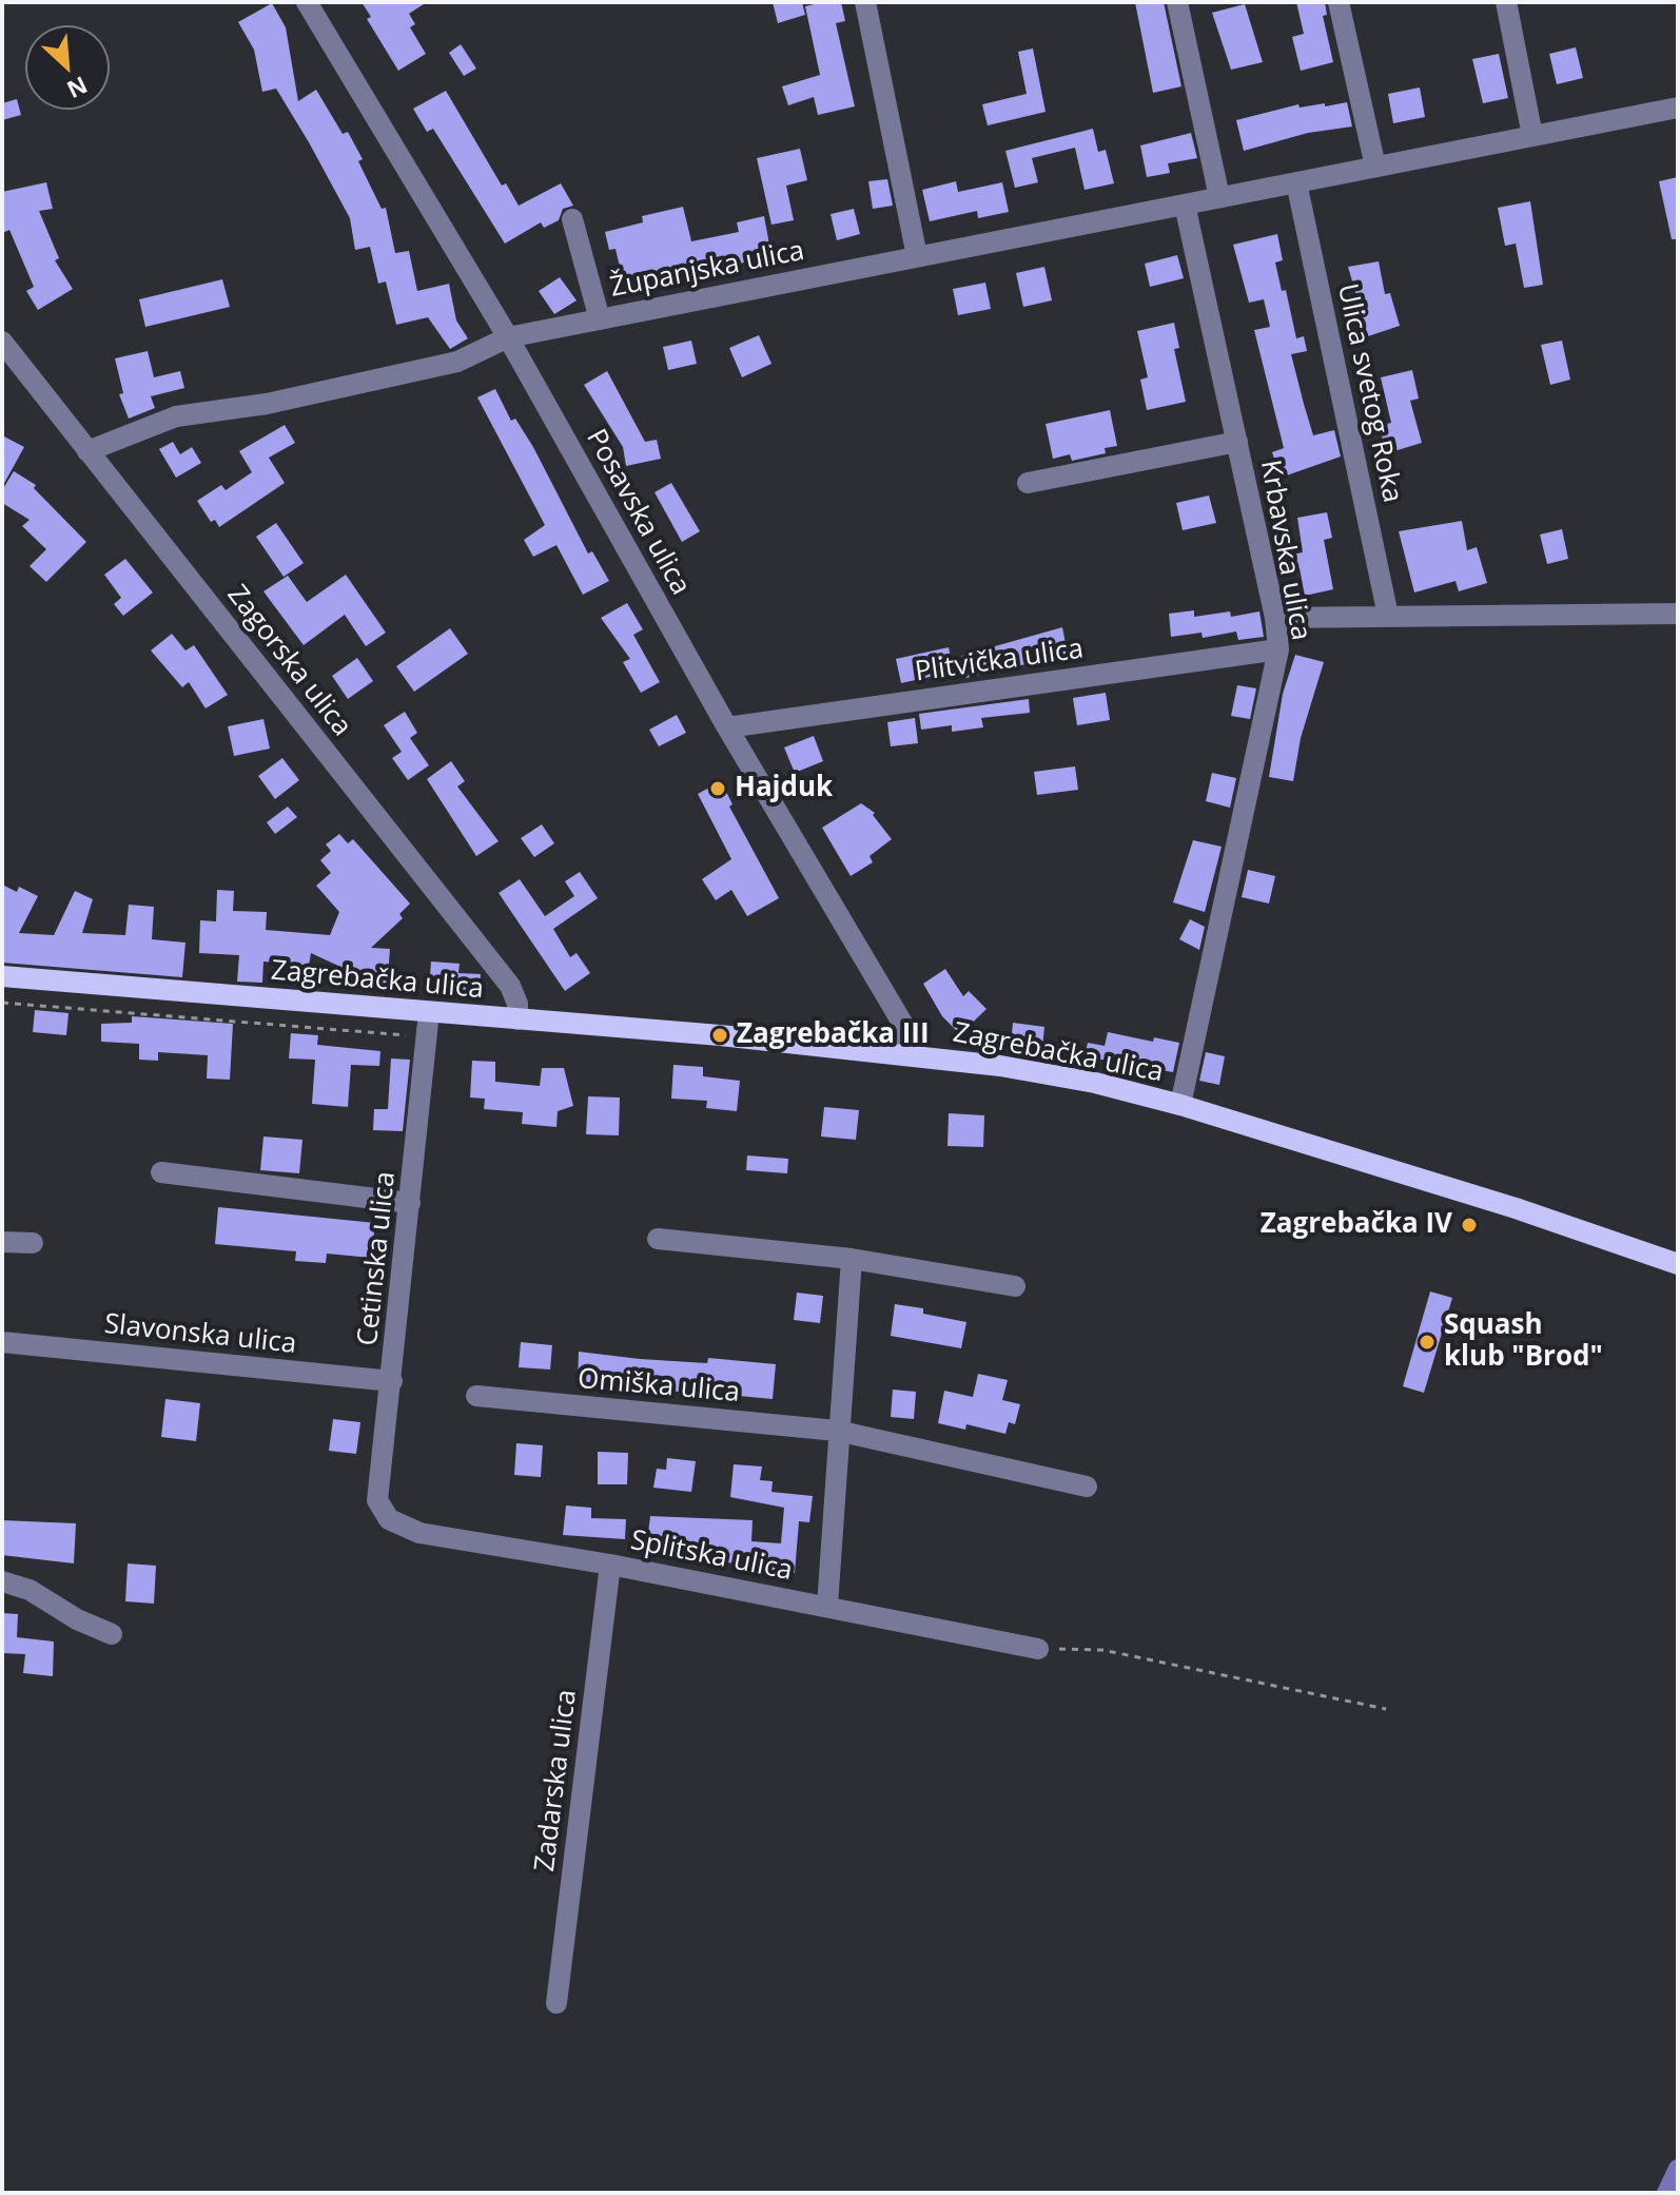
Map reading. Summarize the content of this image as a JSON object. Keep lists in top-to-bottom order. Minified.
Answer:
{"streets":{"main road":["Zagrebačka ulica"],"street":["Županjska ulica","Ulica svetog Roka","Posavska ulica","Krbavska ulica","Zagorska ulica","Plitvička ulica","Cetinska ulica","Slavonska ulica","Omiška ulica","Splitska ulica","Zadarska ulica"]},"crossings":[["Županjska ulica","Ulica svetog Roka"],["Županjska ulica","Posavska ulica"],["Županjska ulica","Krbavska ulica"],["Županjska ulica","Zagorska ulica"],["Posavska ulica","Plitvička ulica"],["Posavska ulica","Zagrebačka ulica"],["Krbavska ulica","Plitvička ulica"],["Krbavska ulica","Zagrebačka ulica"],["Zagorska ulica","Zagrebačka ulica"],["Zagrebačka ulica","Cetinska ulica"],["Cetinska ulica","Slavonska ulica"],["Cetinska ulica","Splitska ulica"],["Splitska ulica","Zadarska ulica"]],"places":["Hajduk","Zagrebačka III","Zagrebačka IV","Squash klub \"Brod\""],"north":"bottom right"}
